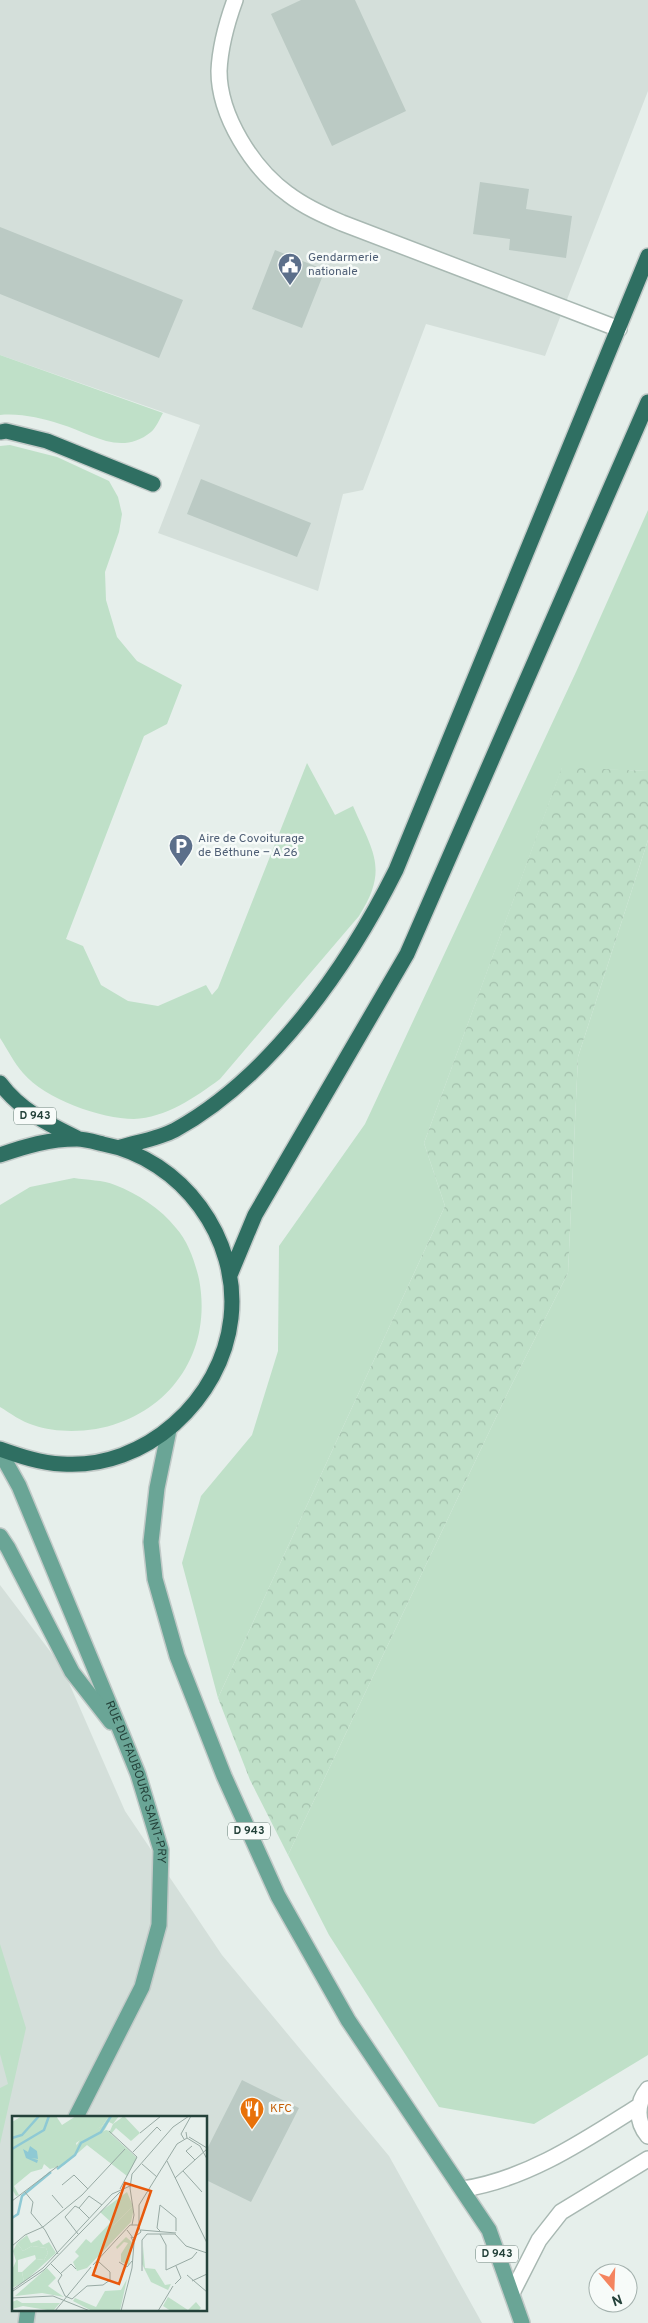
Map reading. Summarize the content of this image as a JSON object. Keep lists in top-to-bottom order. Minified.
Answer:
{"streets":{"highway":["D 943"],"main road":["RUE DU FAUBOURG SAINT-PRY"]},"places":{"public building":["Gendarmerie nationale"],"parking":["Aire de Covoiturage de Béthune − A 26"],"restaurant":["KFC"]},"north":"bottom"}
